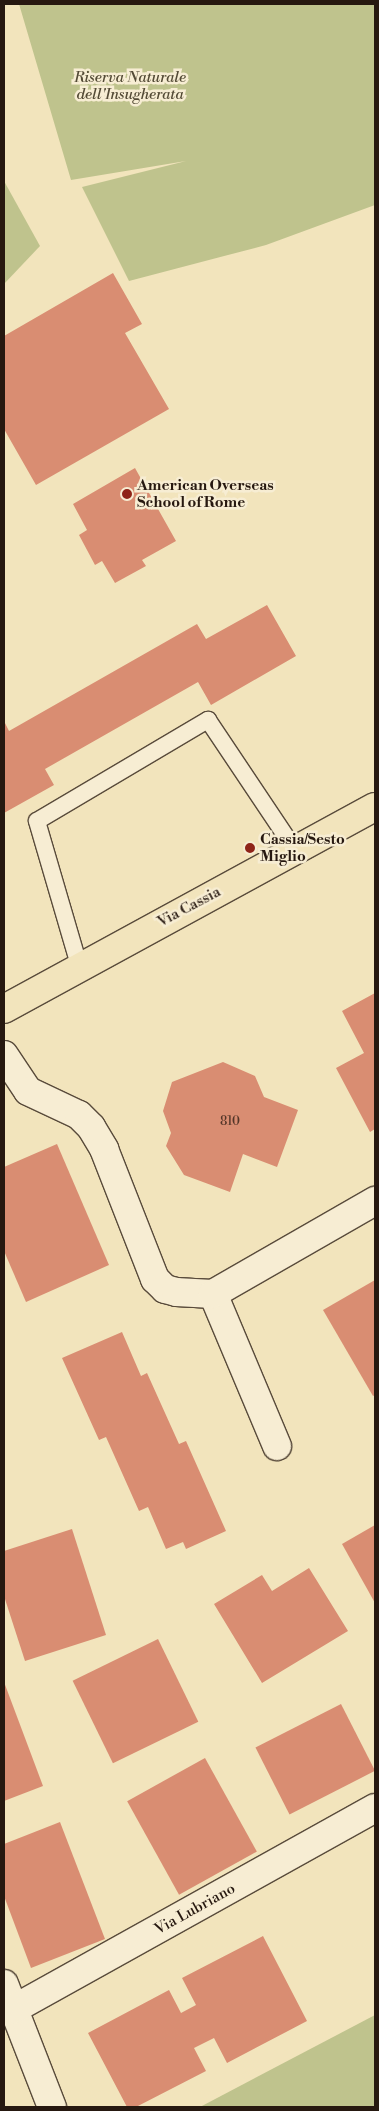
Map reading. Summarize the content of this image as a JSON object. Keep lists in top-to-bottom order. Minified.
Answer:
{"streets":{"main road":["Via Cassia"],"street":["Via Lubriano"]},"parks":["Riserva Naturale dell'Insugherata"],"places":["American Overseas School of Rome","Cassia/Sesto Miglio"],"house_numbers":["810"]}
